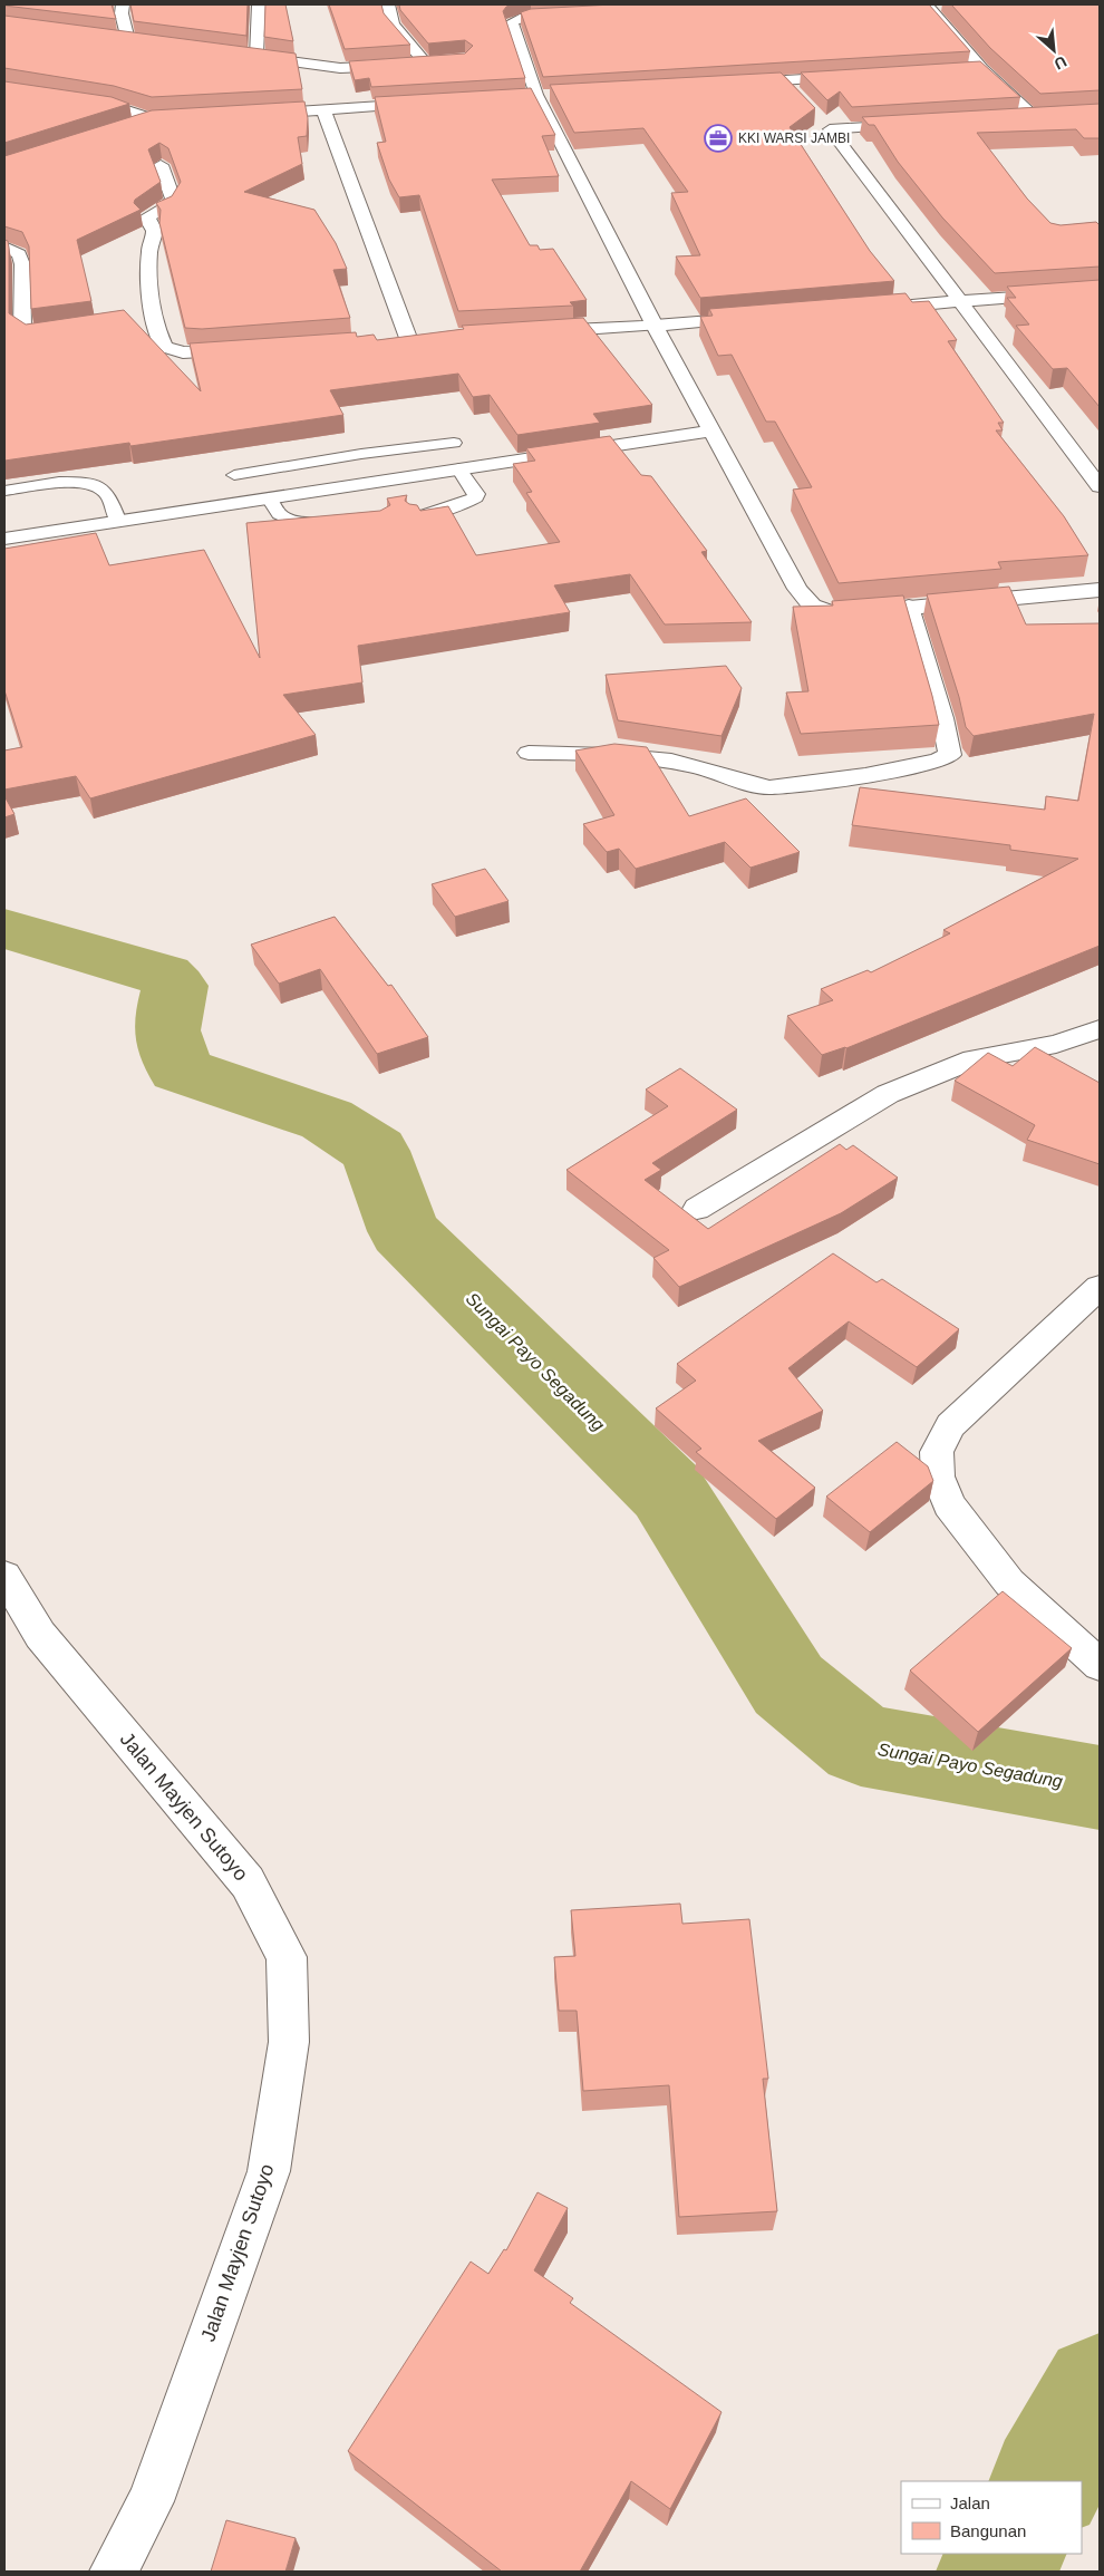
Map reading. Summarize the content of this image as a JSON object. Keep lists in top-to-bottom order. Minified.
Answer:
{"streets":{"street":["Jalan Mayjen Sutoyo"]},"water":["Sungai Payo Segadung"],"places":{"office":["KKI WARSI JAMBI"]},"legend":["Jalan","Bangunan"],"north":"bottom right"}
